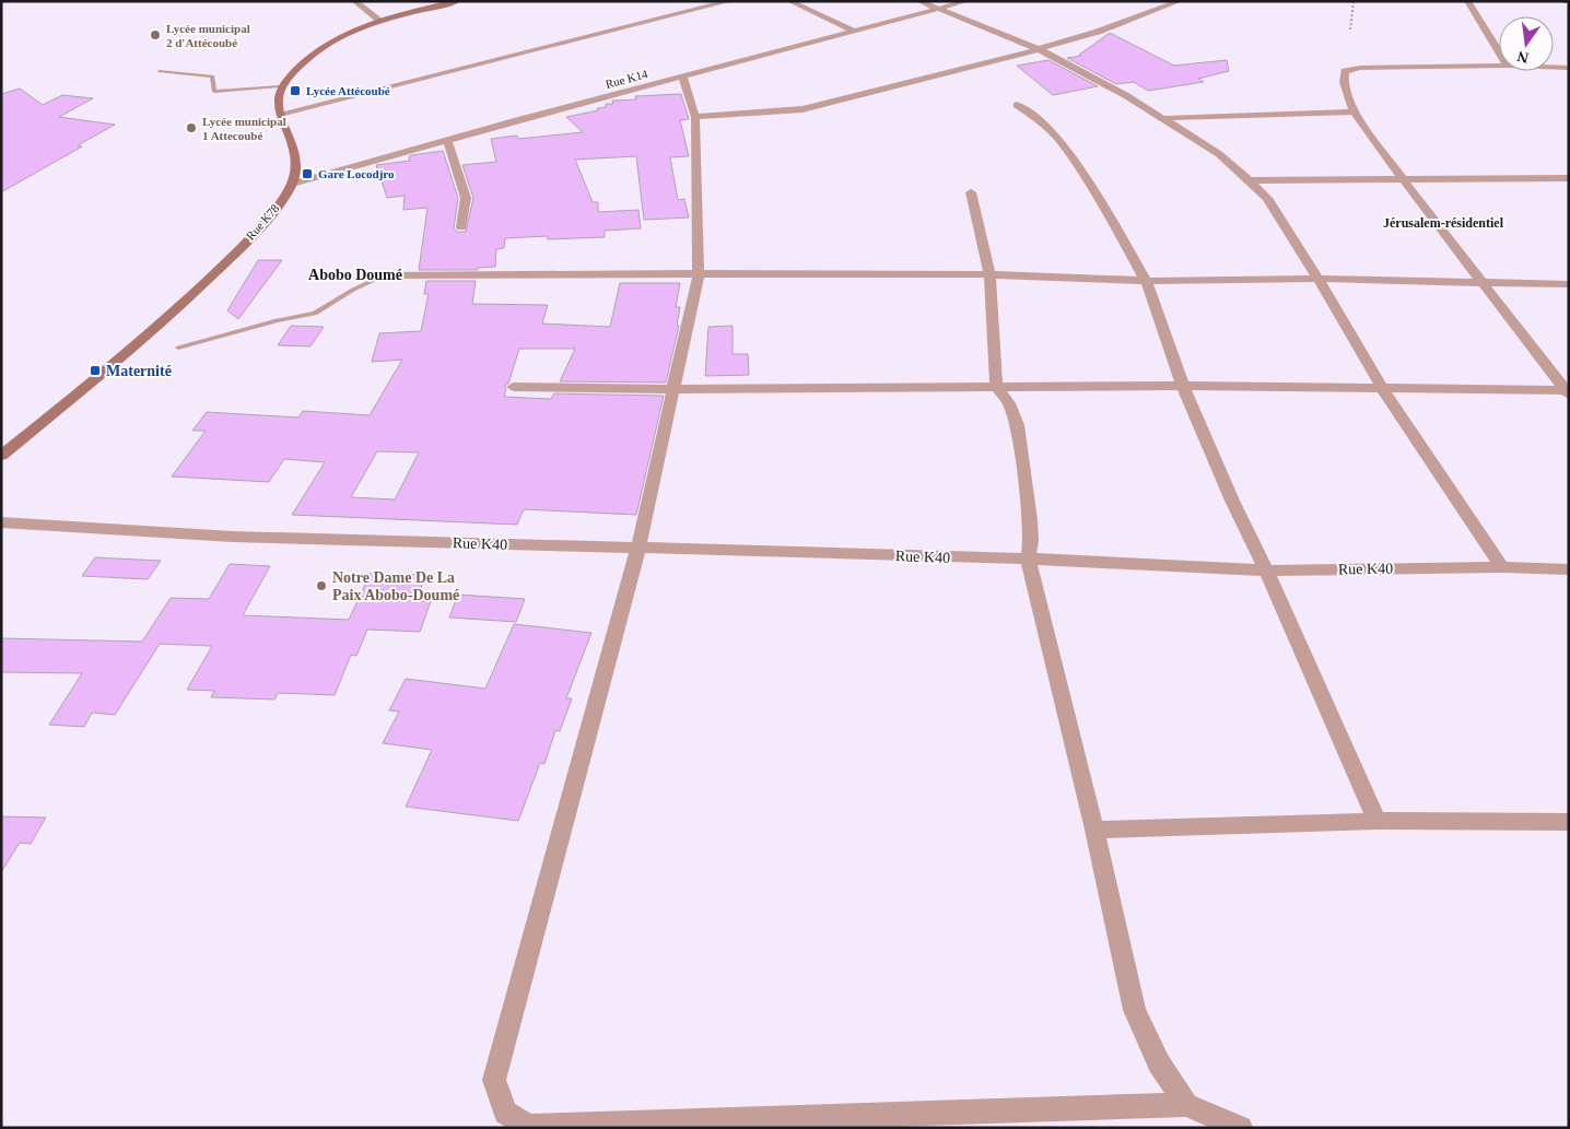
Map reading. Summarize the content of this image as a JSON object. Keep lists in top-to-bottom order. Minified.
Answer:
{"streets":{"street":["Rue K14","Rue K78","Rue K40"]},"crossings":[["Rue K14","Rue K78"]],"districts":["Jérusalem-résidentiel","Abobo Doumé"],"places":{"other":["Lycée municipal 2 d'Attécoubé","Lycée municipal 1 Attecoubé","Notre Dame De La Paix Abobo-Doumé"],"transit":["Lycée Attécoubé","Gare Locodjro","Maternité"]},"north":"bottom"}
